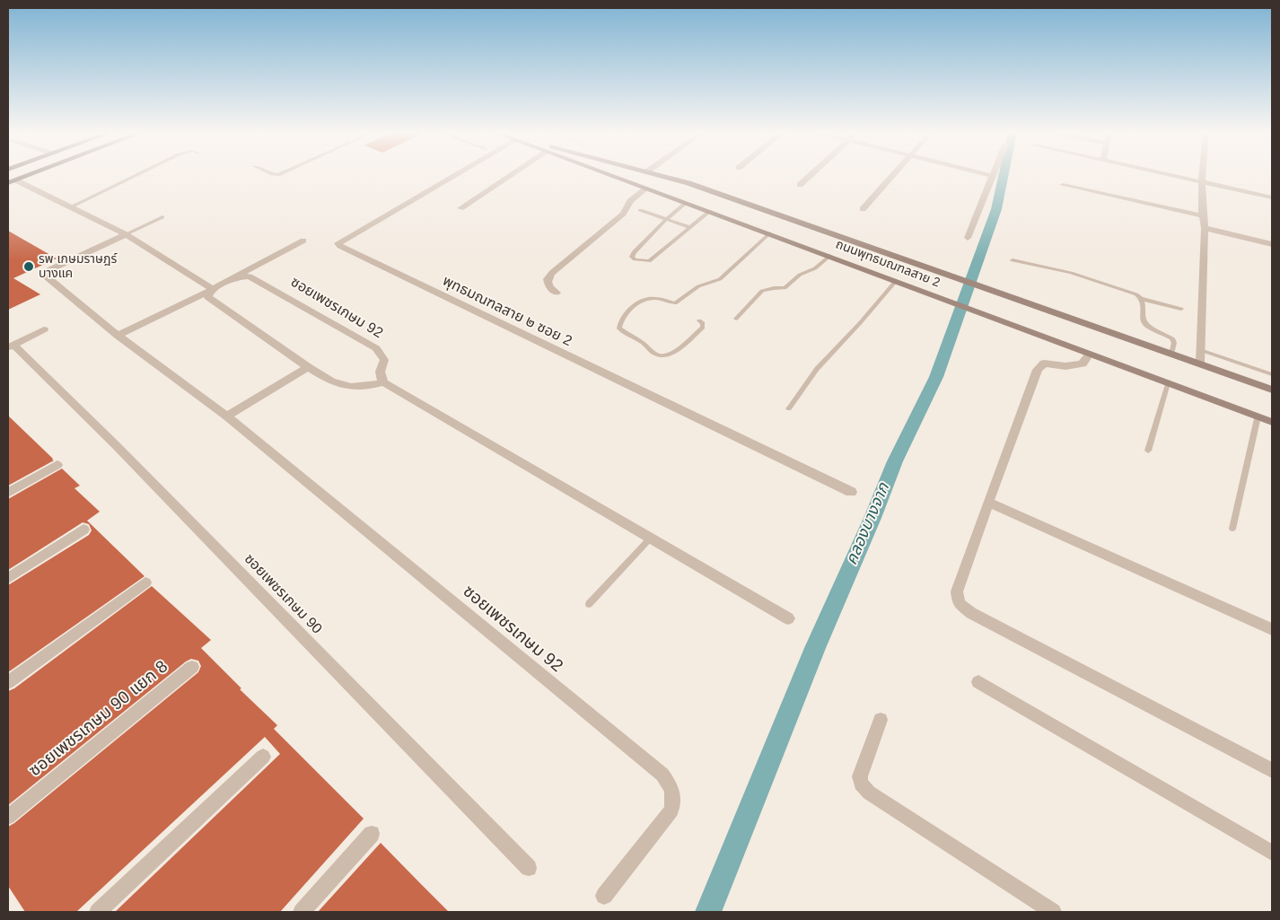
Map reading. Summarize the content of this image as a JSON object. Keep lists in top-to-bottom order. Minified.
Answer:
{"streets":{"main road":["ถนนพุทธมณฑลสาย 2"],"street":["ซอยเพชรเกษม 92","พุทธมณฑลสาย ๒ ซอย 2","ซอยเพชรเกษม 90","ซอยเพชรเกษม 90 แยก 8"]},"water":["คลองบางจาก"],"places":["รพ เกษมราษฎร์ บางแค"]}
